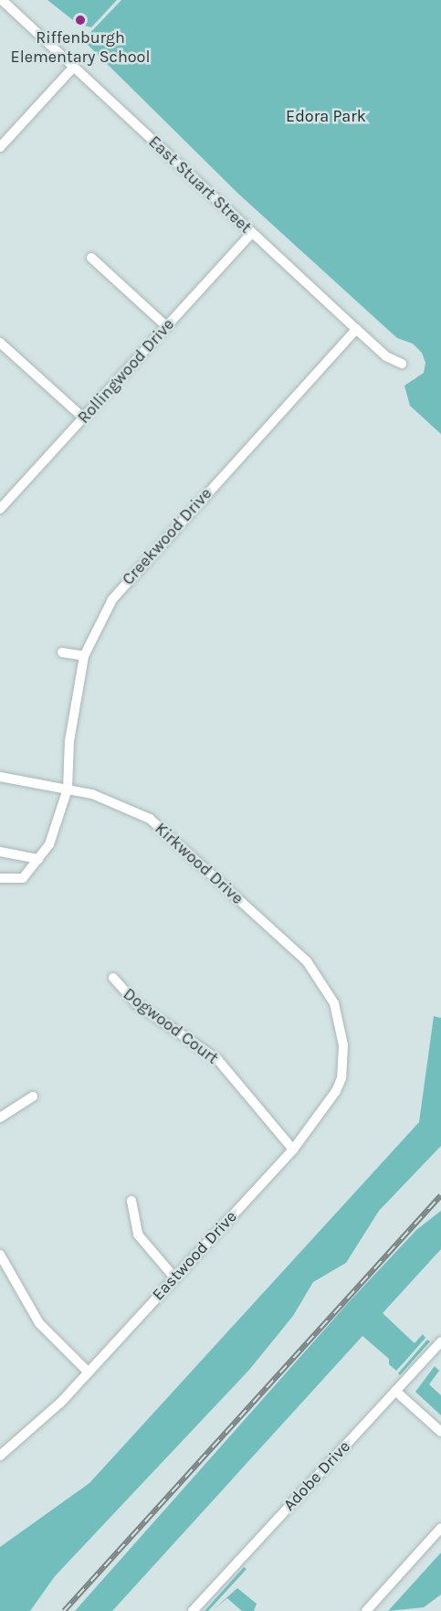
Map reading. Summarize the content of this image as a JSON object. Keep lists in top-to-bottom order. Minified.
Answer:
{"streets":{"street":["East Stuart Street","Rollingwood Drive","Creekwood Drive","Kirkwood Drive","Dogwood Court","Eastwood Drive","Adobe Drive"]},"crossings":[["East Stuart Street","Rollingwood Drive"],["East Stuart Street","Creekwood Drive"],["Creekwood Drive","Kirkwood Drive"],["Kirkwood Drive","Eastwood Drive"],["Dogwood Court","Eastwood Drive"]],"parks":["Edora Park"],"places":["Riffenburgh Elementary School"]}
